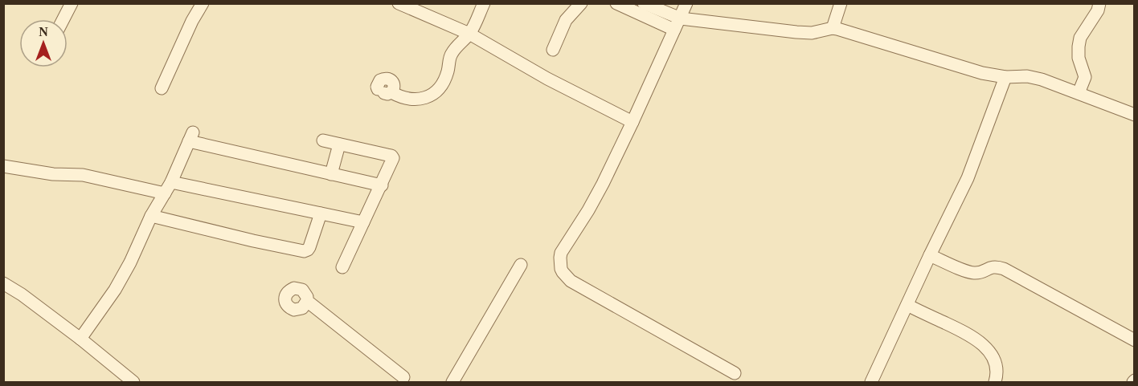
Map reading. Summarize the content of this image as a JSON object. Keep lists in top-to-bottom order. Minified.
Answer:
{"north":"top"}
